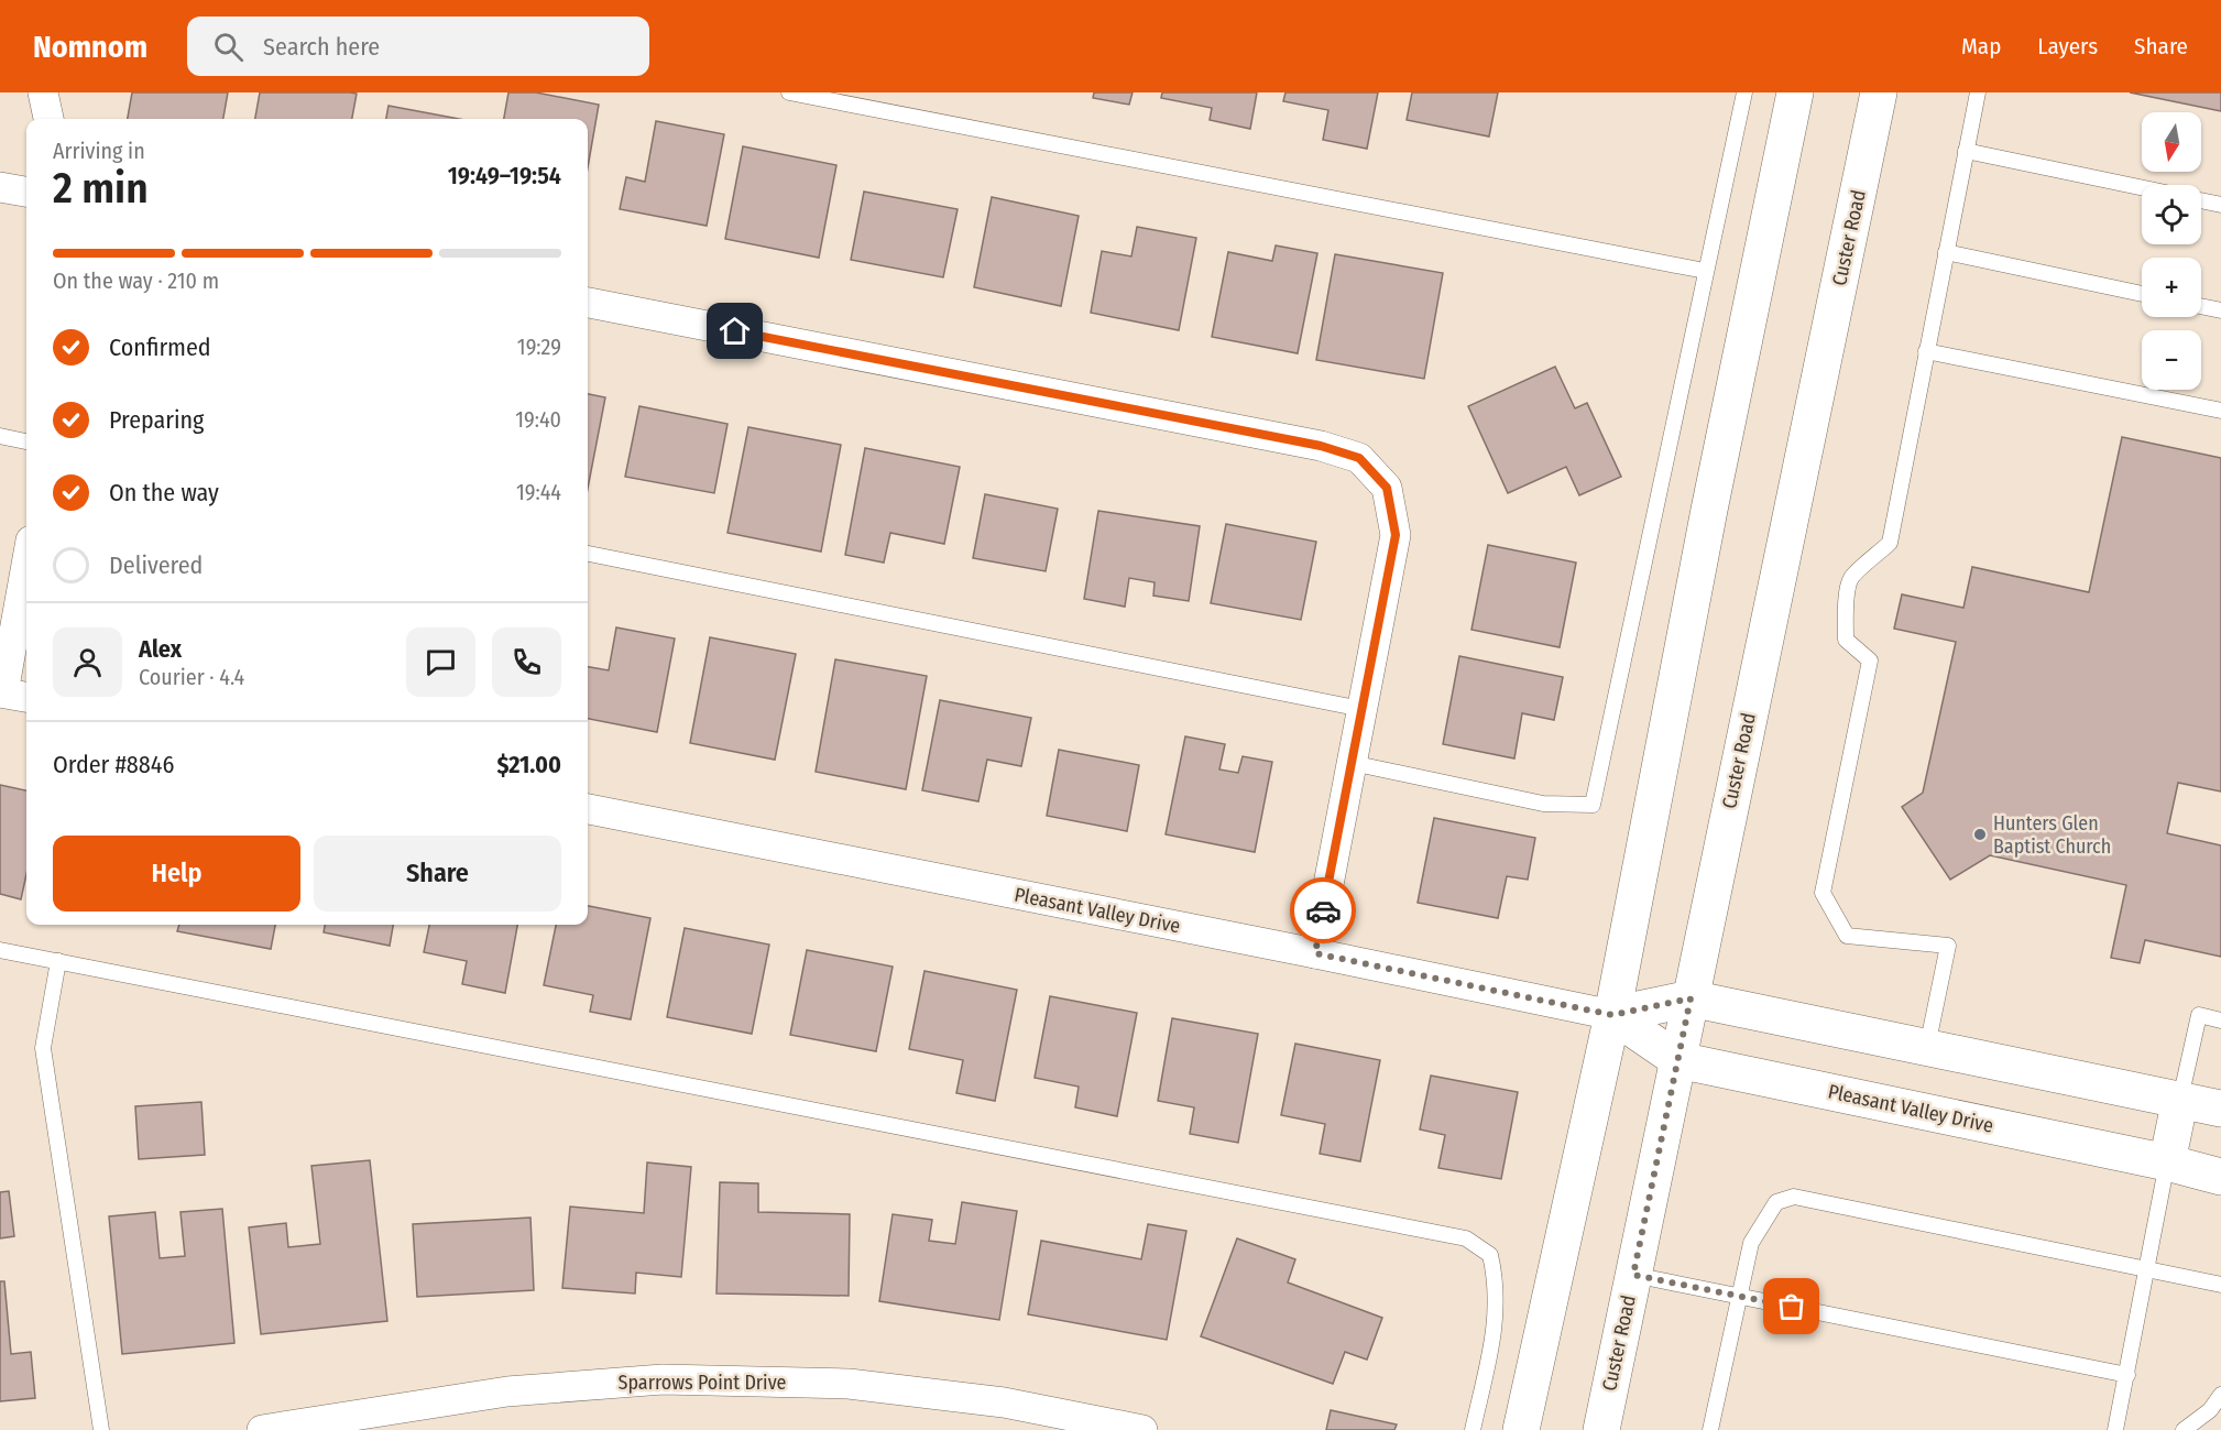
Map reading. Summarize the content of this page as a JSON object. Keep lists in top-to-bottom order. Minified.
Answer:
{"streets":{"main road":["Custer Road","Pleasant Valley Drive"],"street":["Sparrows Point Drive"]},"crossings":[["Custer Road","Pleasant Valley Drive"]],"places":["Hunters Glen Baptist Church"],"north":"bottom","page":{"header":"Nomnom","search":"Search here","nav":["Map","Layers","Share"],"map_buttons":["+","−"],"heading":["2 min","Arriving in","19:49–19:54"],"panel":["Alex","Courier · 4.4","Order #8846","$21.00"],"bar":"On the way · 210 m","list":[["Confirmed","19:29"],["Preparing","19:40"],["On the way","19:44"],"Delivered"],"buttons":["Help","Share"]}}
